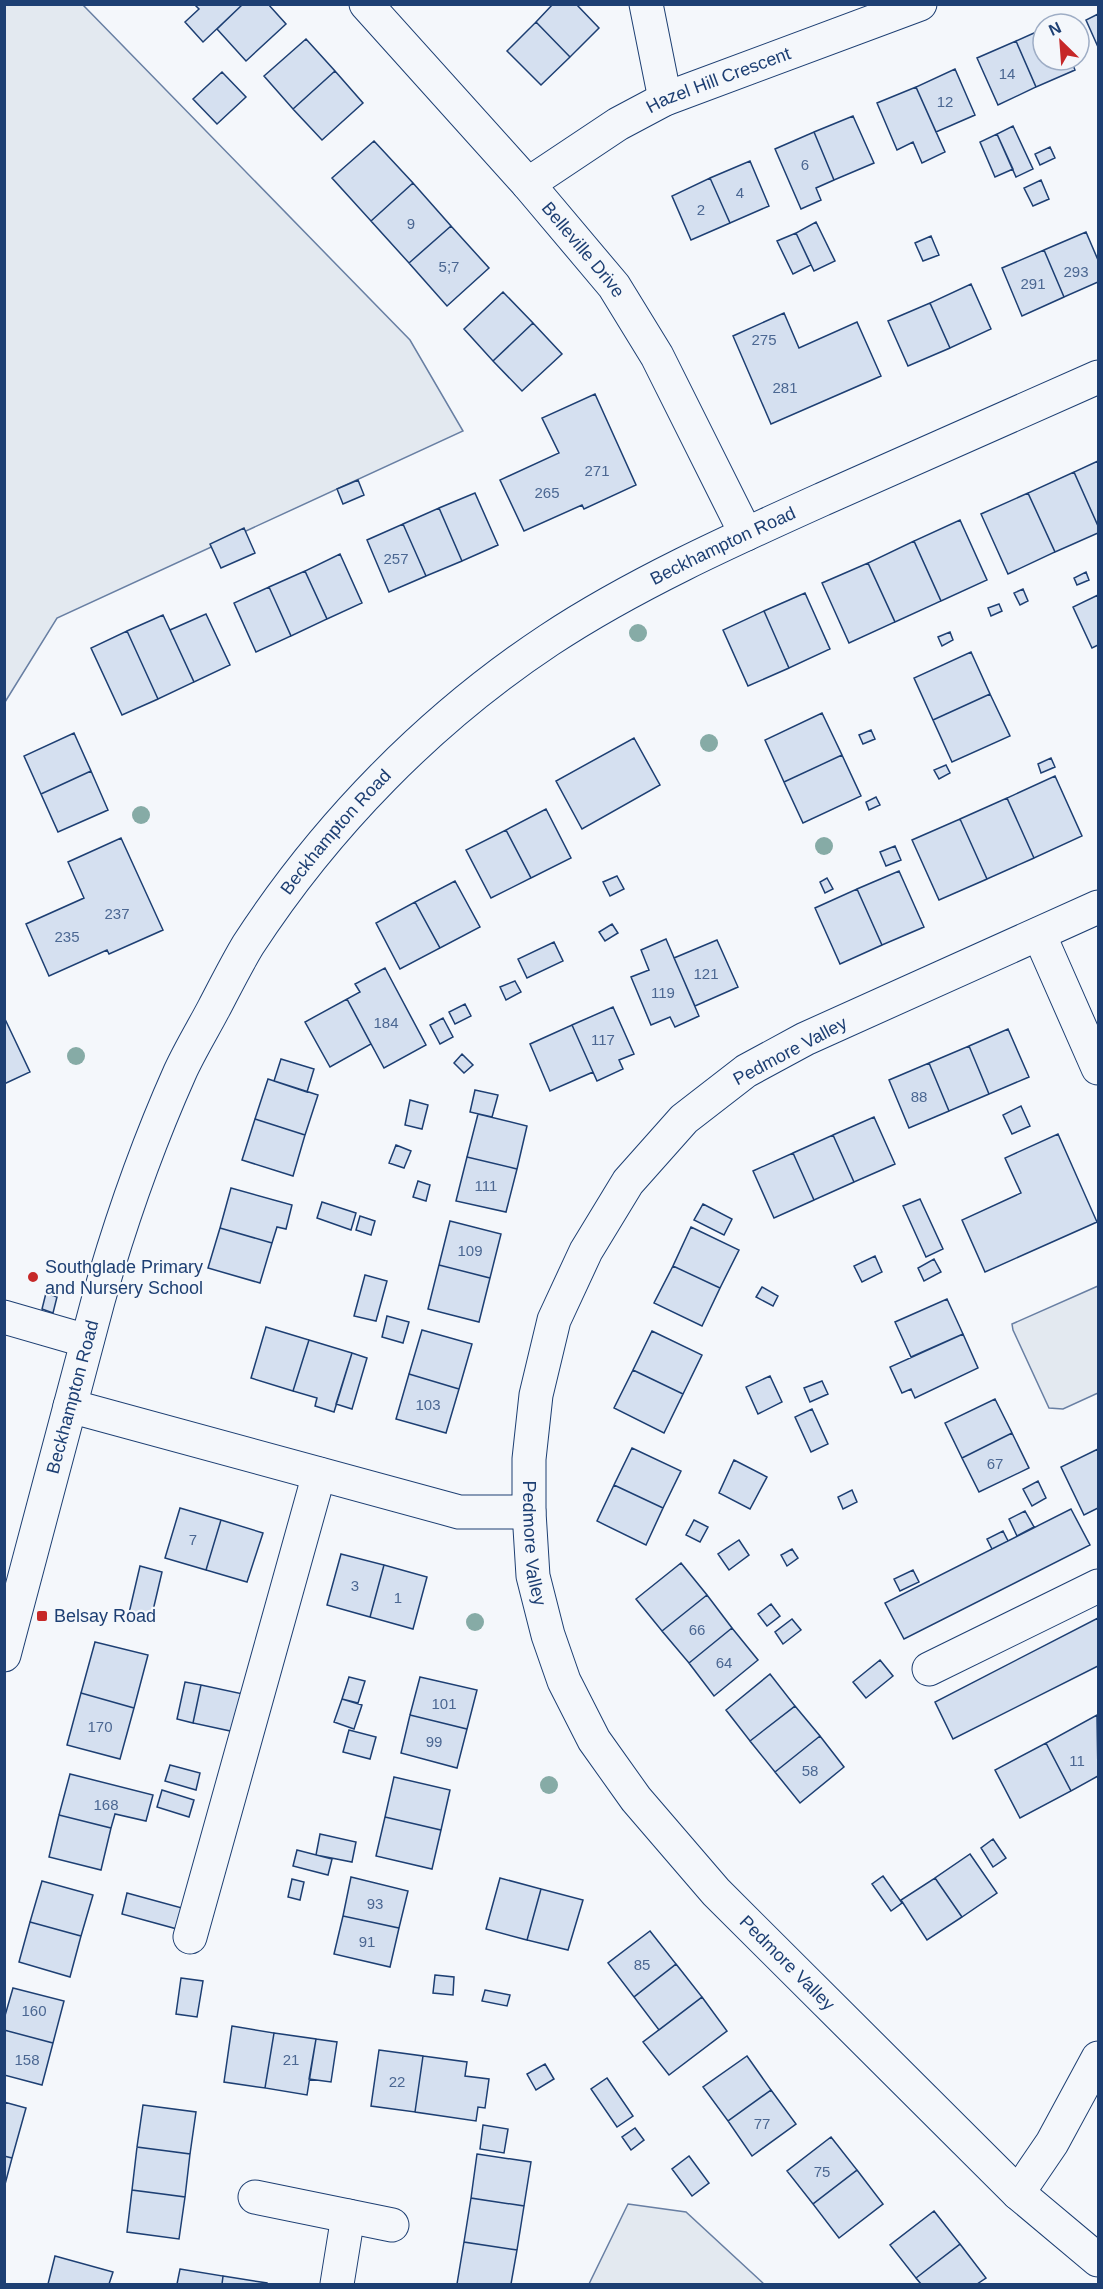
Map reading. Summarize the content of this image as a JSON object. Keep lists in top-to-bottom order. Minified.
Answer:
{"streets":{"street":["Hazel Hill Crescent","Belleville Drive","Beckhampton Road","Pedmore Valley"]},"crossings":[["Hazel Hill Crescent","Belleville Drive"],["Belleville Drive","Beckhampton Road"]],"places":{"other":["Southglade Primary and Nursery School"],"transit":["Belsay Road"]},"house_numbers":["14","12","6","4","2","9","5;7","293","291","275","281","271","265","257","237","235","121","119","184","117","88","111","109","103","67","7","3","1","66","64","101","170","99","11","58","168","93","91","85","160","158","21","22","77","75"],"north":"top left"}
